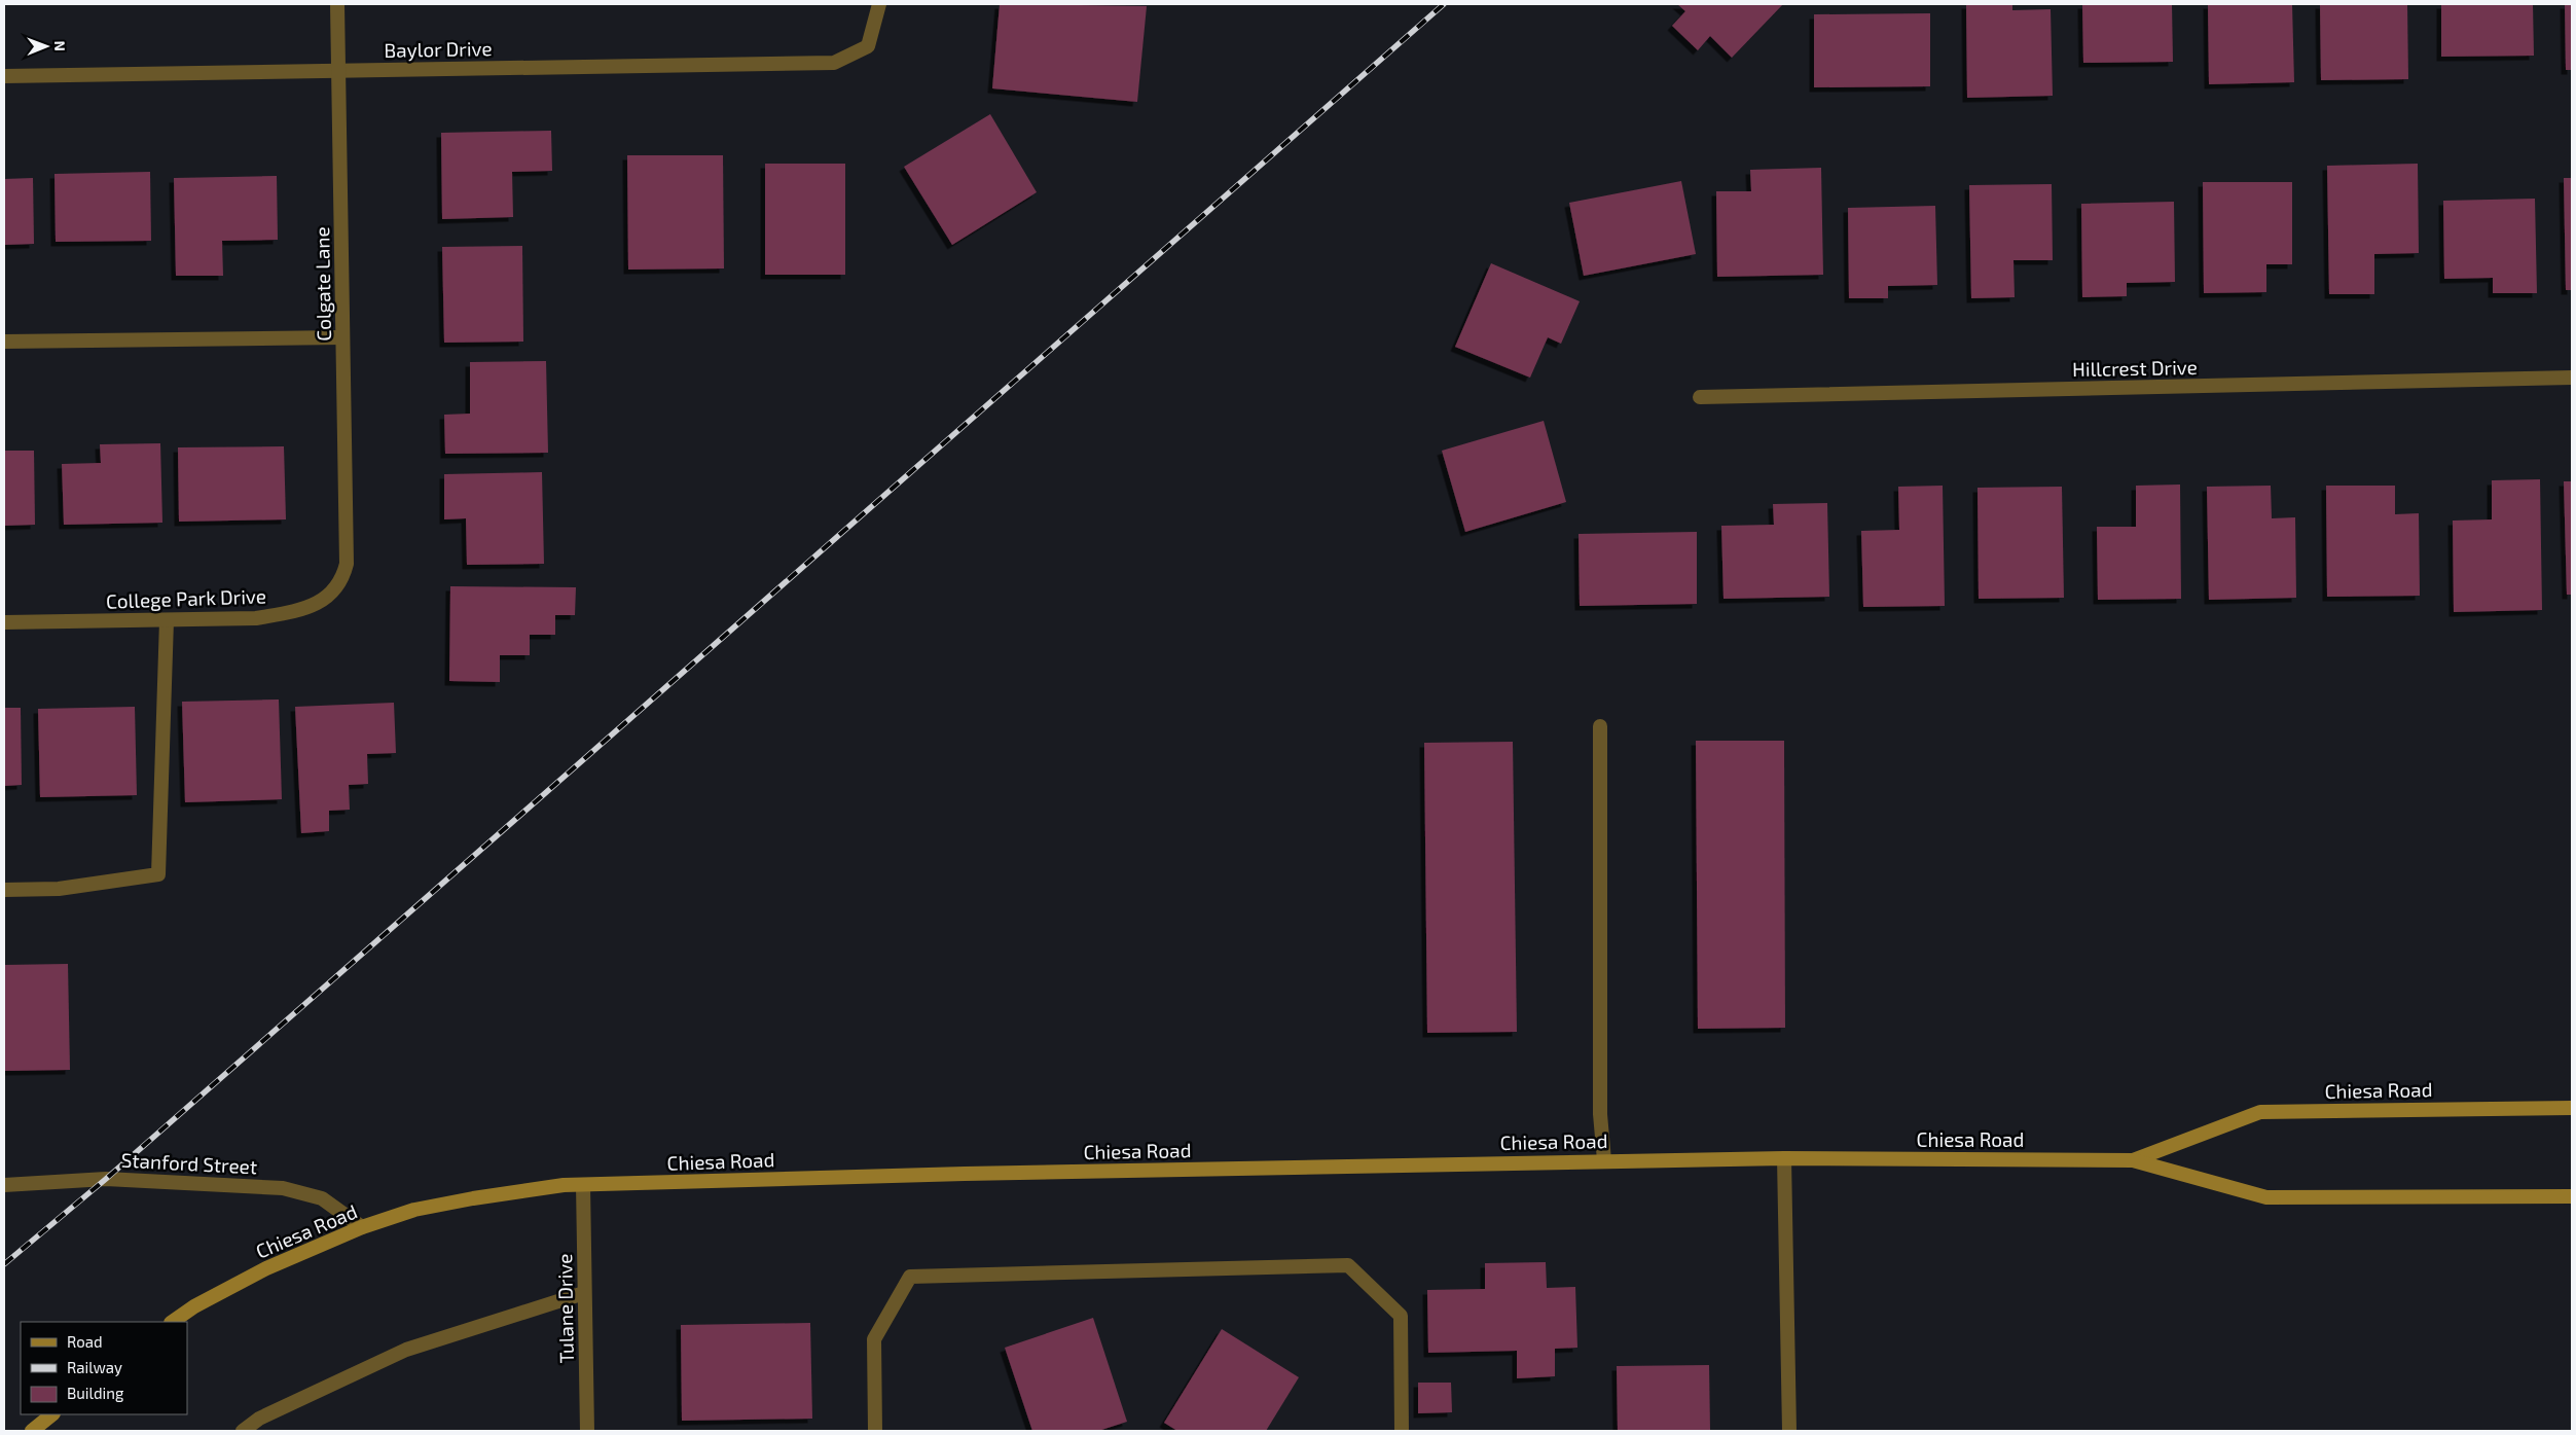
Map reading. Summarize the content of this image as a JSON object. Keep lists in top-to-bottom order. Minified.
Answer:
{"streets":{"main road":["Chiesa Road"],"street":["Baylor Drive","Colgate Lane","Hillcrest Drive","College Park Drive","Stanford Street","Tulane Drive"]},"crossings":[["Baylor Drive","Colgate Lane"],["Colgate Lane","College Park Drive"],["Chiesa Road","Stanford Street"],["Chiesa Road","Tulane Drive"]],"legend":["Road","Railway","Building"],"north":"right"}
